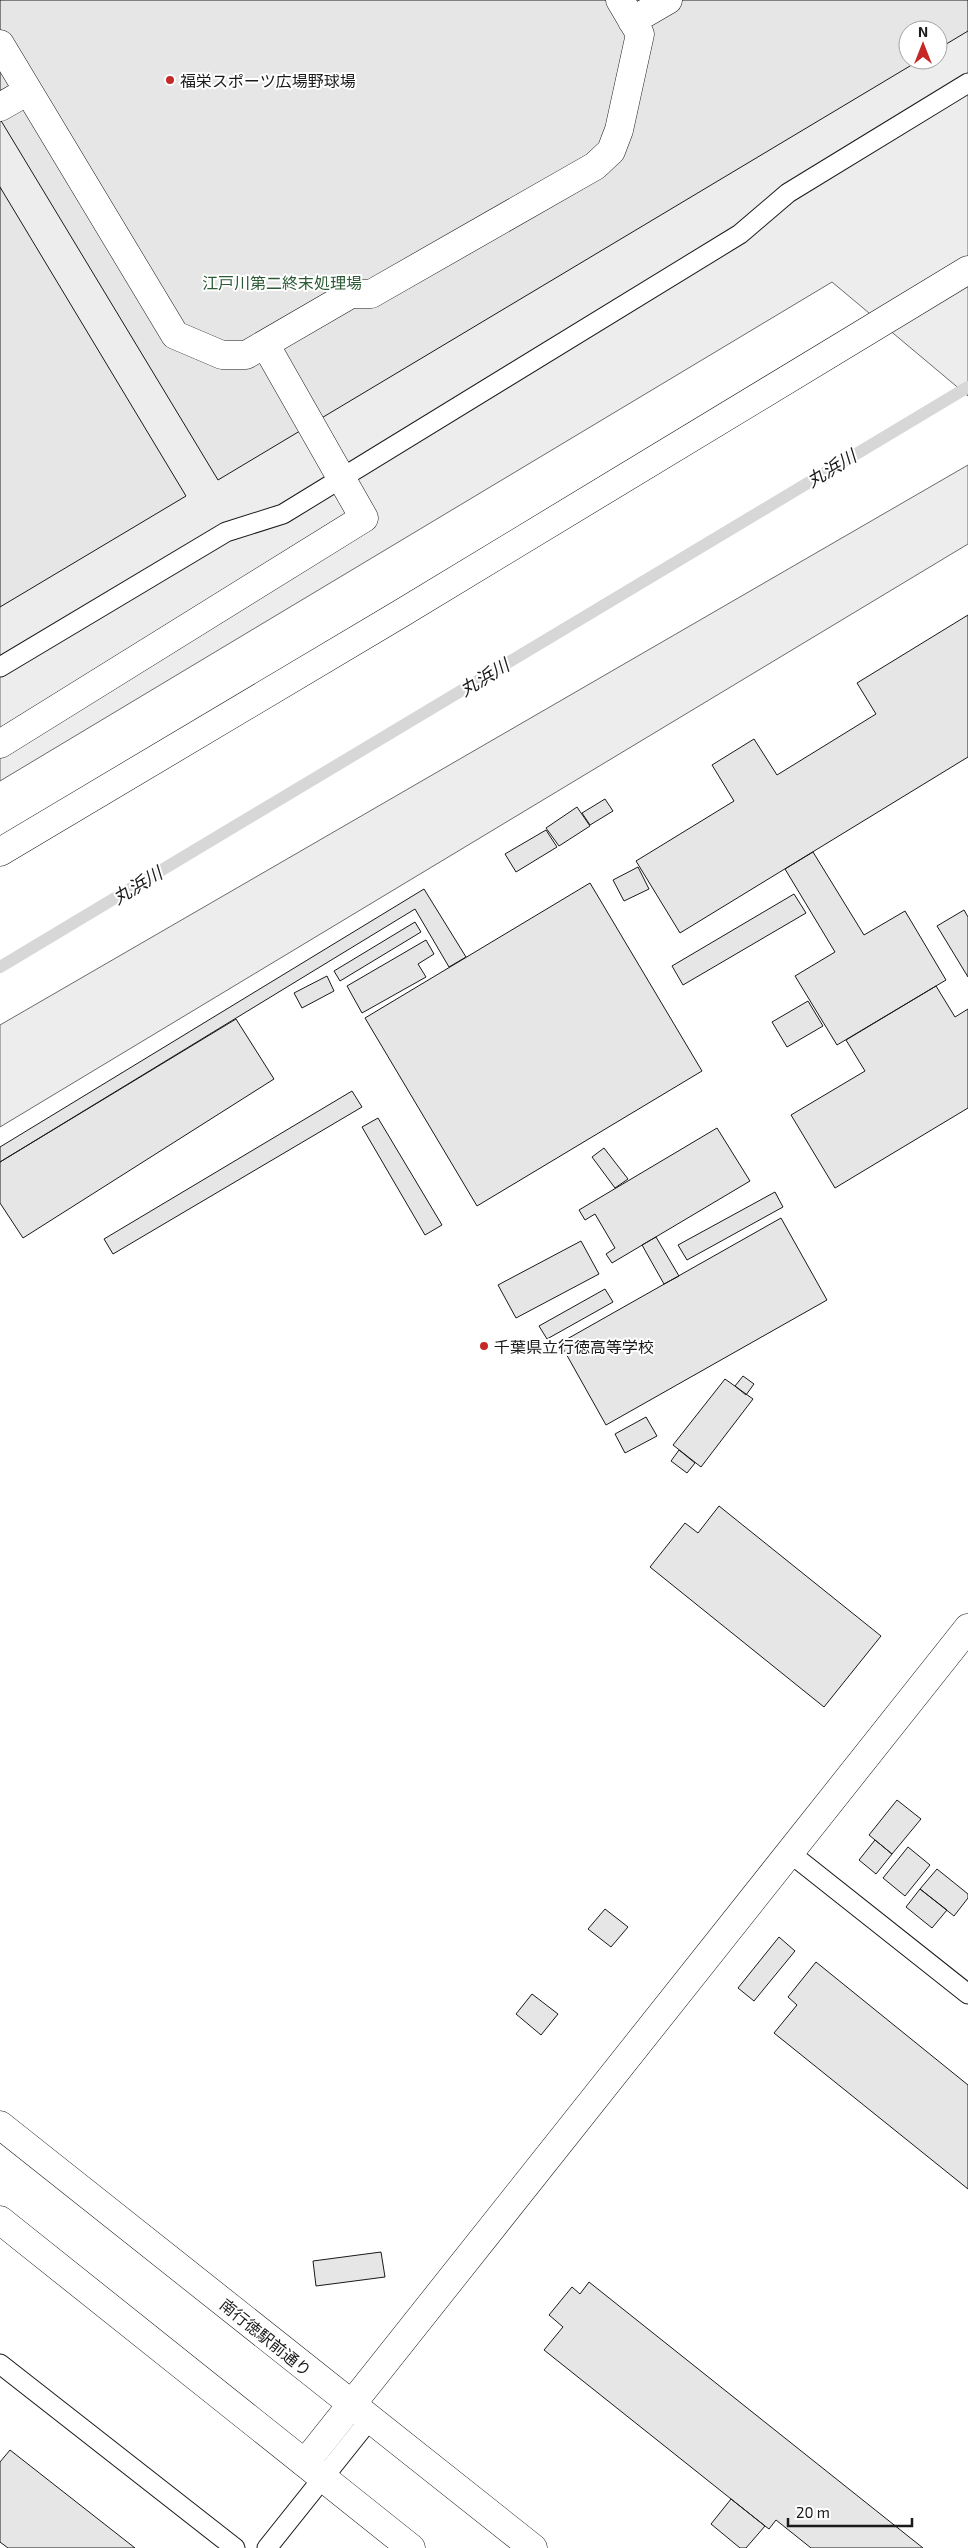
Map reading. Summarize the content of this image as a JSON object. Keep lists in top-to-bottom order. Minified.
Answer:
{"streets":{"street":["南行徳駅前通り"]},"water":["丸浜川"],"parks":["江戸川第二終末処理場"],"places":["福栄スポーツ広場野球場","千葉県立行徳高等学校"],"scale_bar":"20 m","north":"top"}
